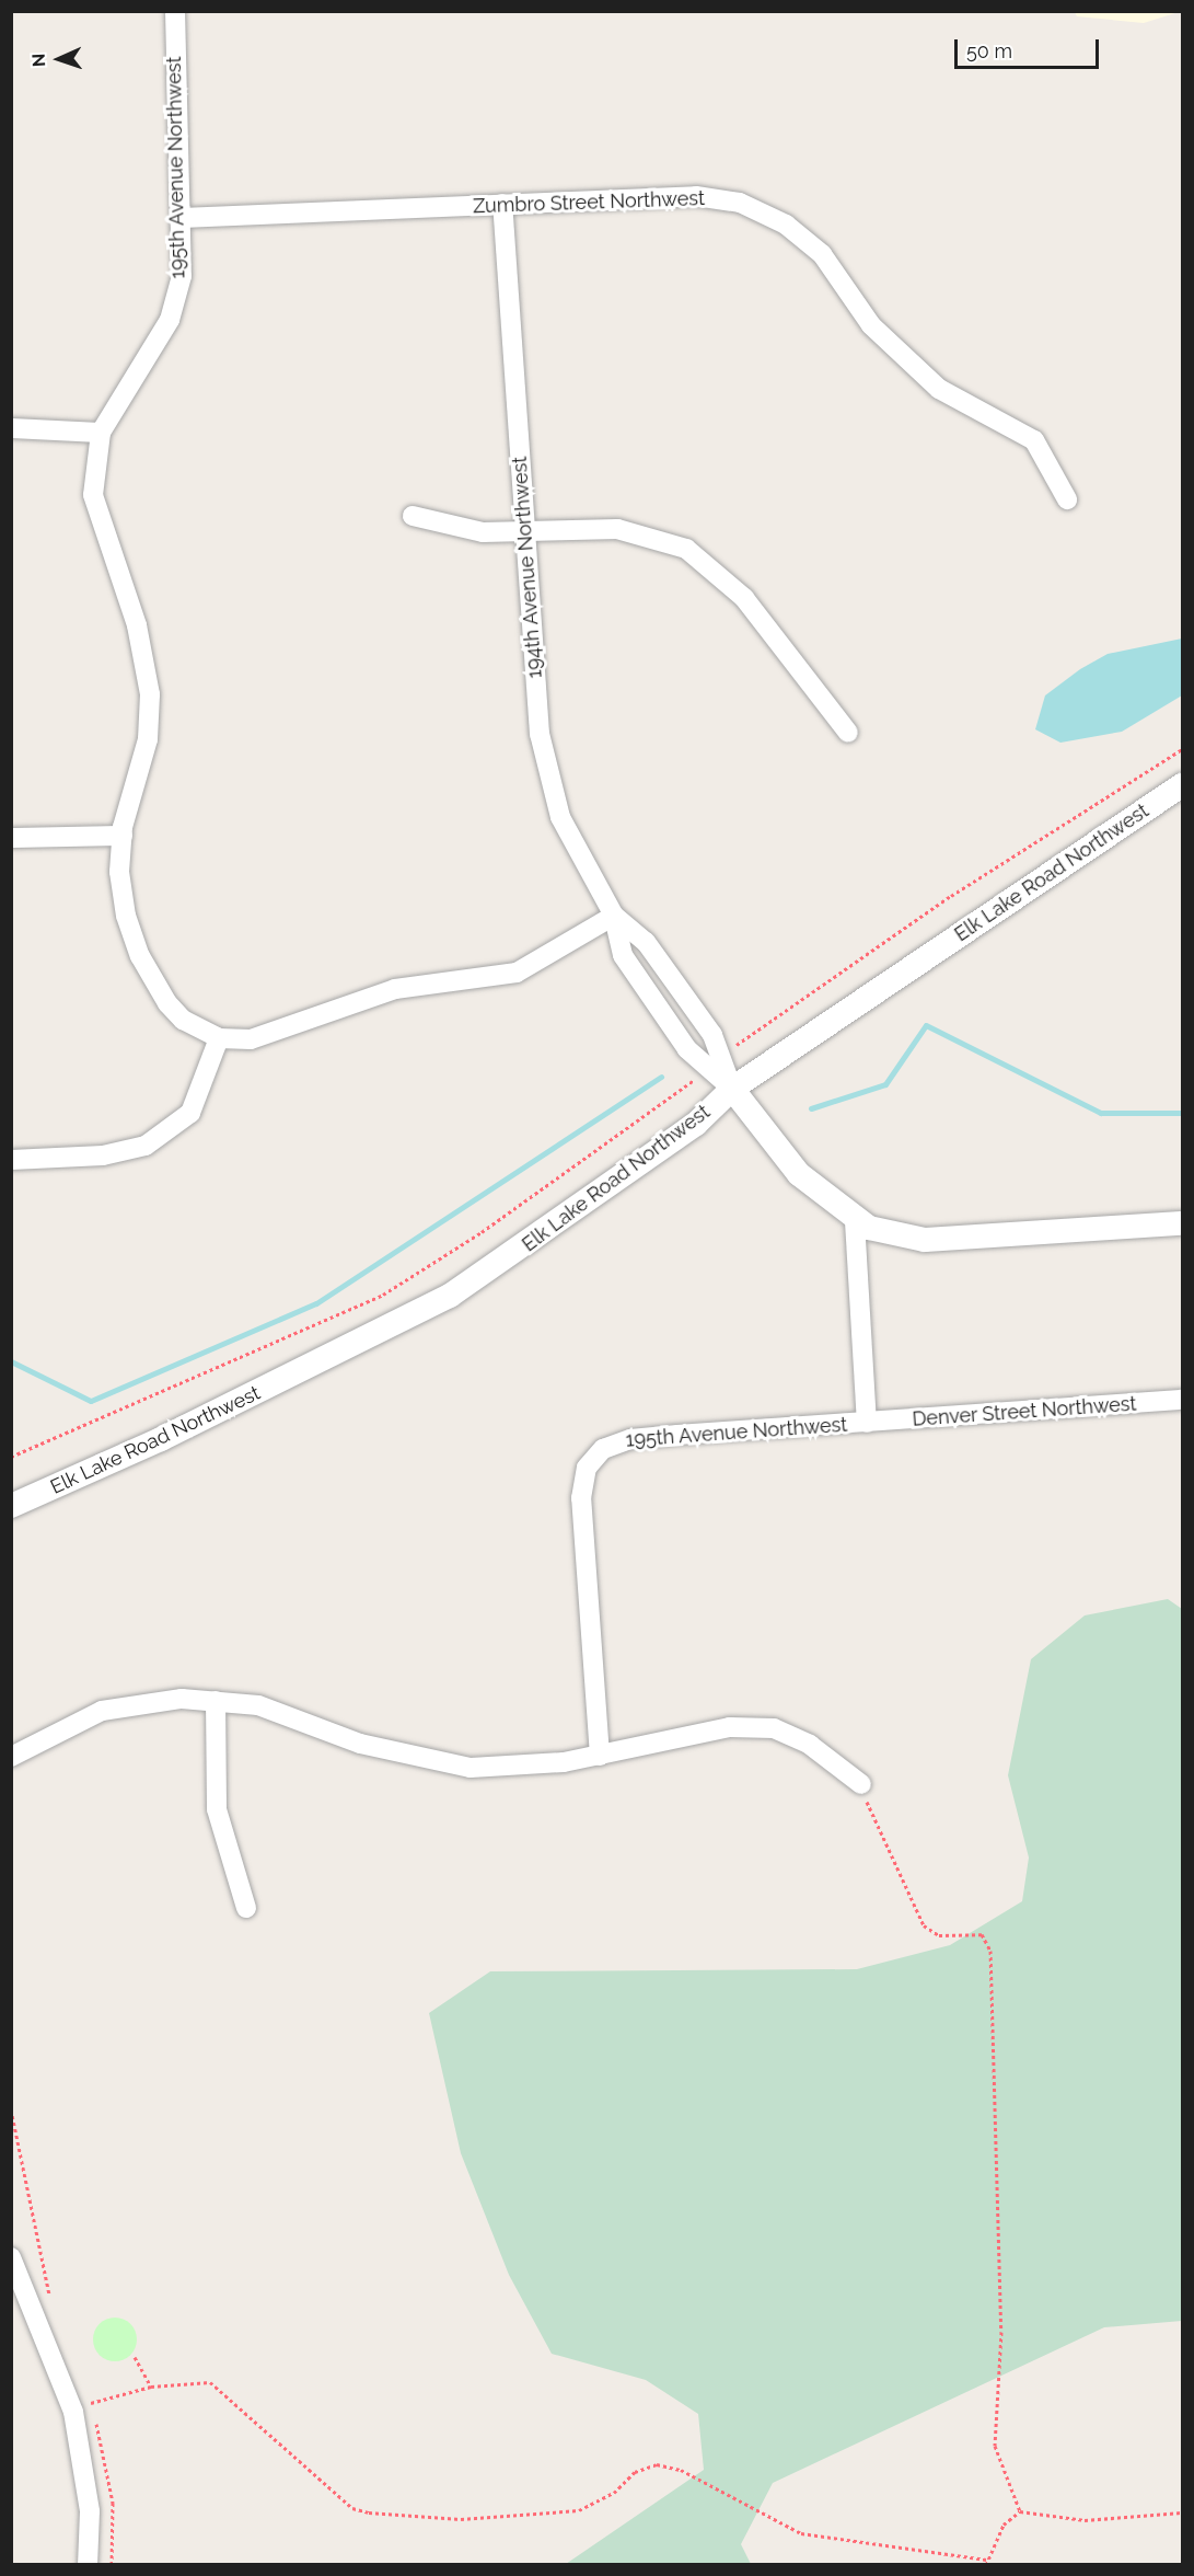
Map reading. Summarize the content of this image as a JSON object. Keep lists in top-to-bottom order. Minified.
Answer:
{"streets":{"street":["195th Avenue Northwest","Zumbro Street Northwest","194th Avenue Northwest","Elk Lake Road Northwest","Denver Street Northwest"]},"crossings":[["195th Avenue Northwest","Zumbro Street Northwest"],["195th Avenue Northwest","Denver Street Northwest"],["Zumbro Street Northwest","194th Avenue Northwest"],["194th Avenue Northwest","Elk Lake Road Northwest"]],"scale_bar":"50 m","north":"left"}
